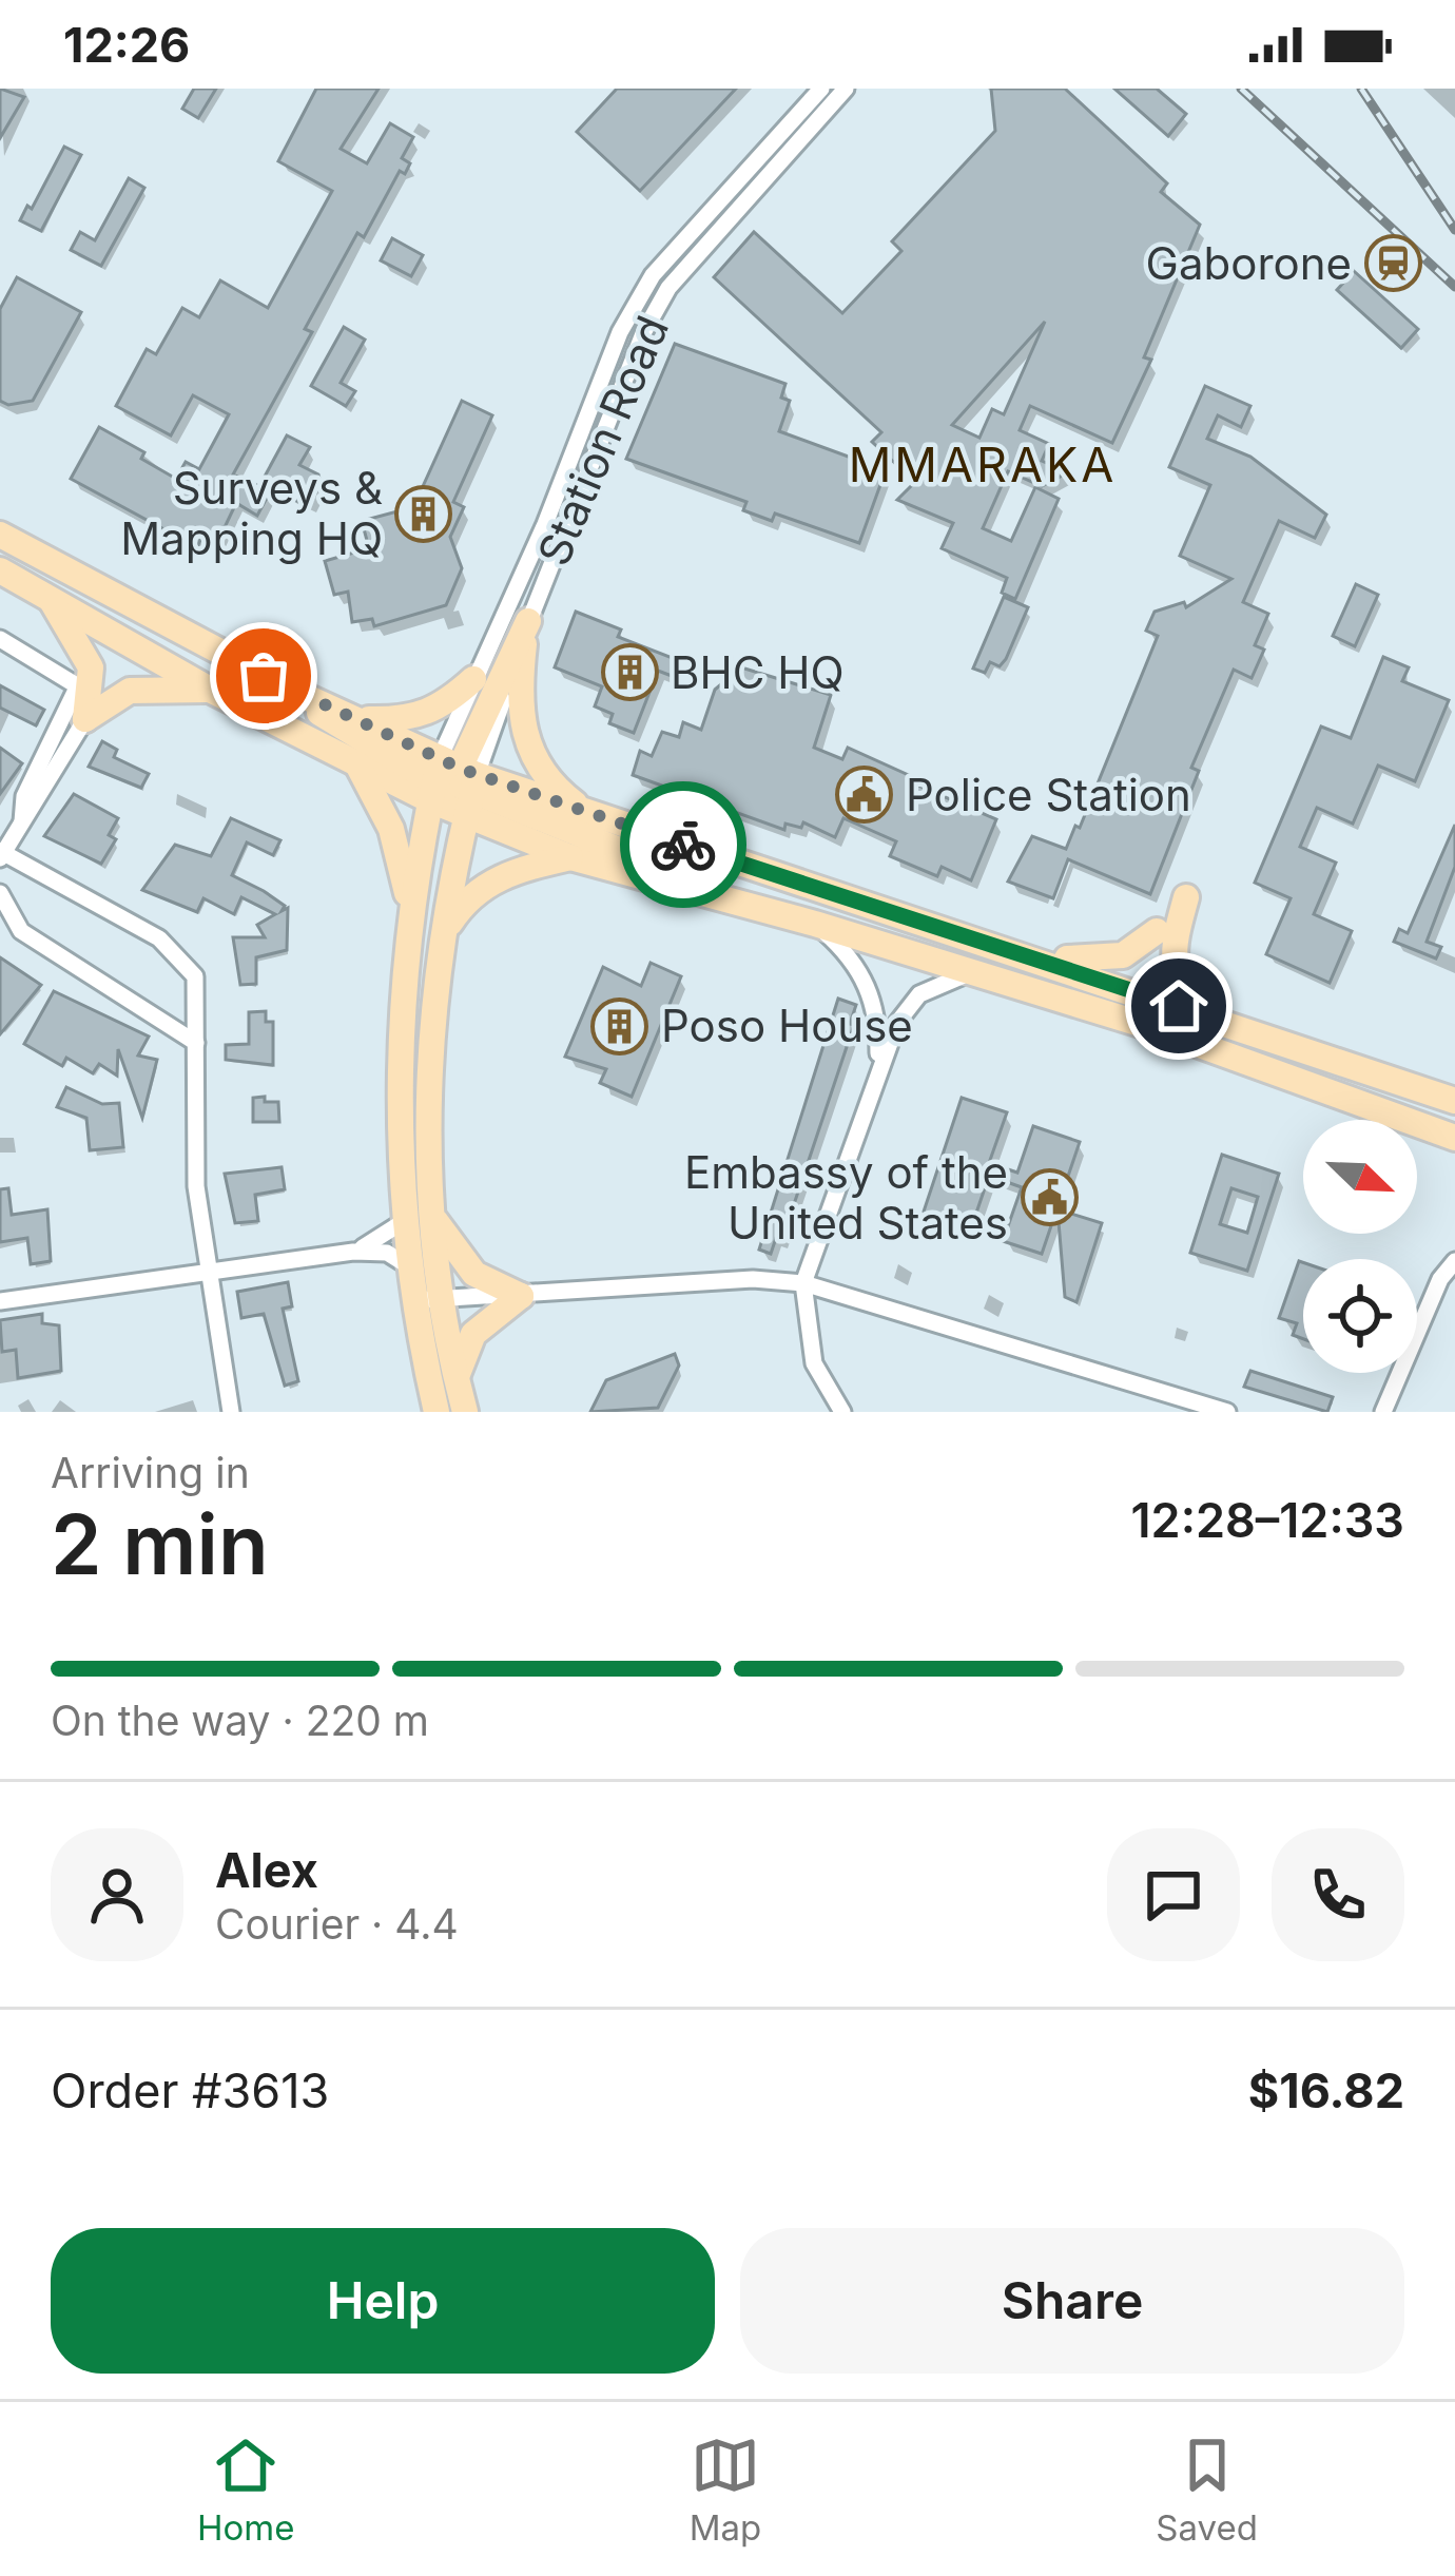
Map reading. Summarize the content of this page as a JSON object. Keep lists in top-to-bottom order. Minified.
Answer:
{"streets":{"street":["Station Road"]},"districts":["MMARAKA"],"places":{"station":["Gaborone"],"building":["Surveys & Mapping HQ","BHC HQ","Poso House"],"public building":["Police Station","Embassy of the United States"]},"north":"bottom right","page":{"status":"12:26","heading":["2 min","Arriving in","12:28–12:33"],"panel":["Alex","Courier · 4.4","Order #3613","$16.82"],"bar":"On the way · 220 m","buttons":["Help","Share"],"tabs":["Home","Map","Saved"]}}
